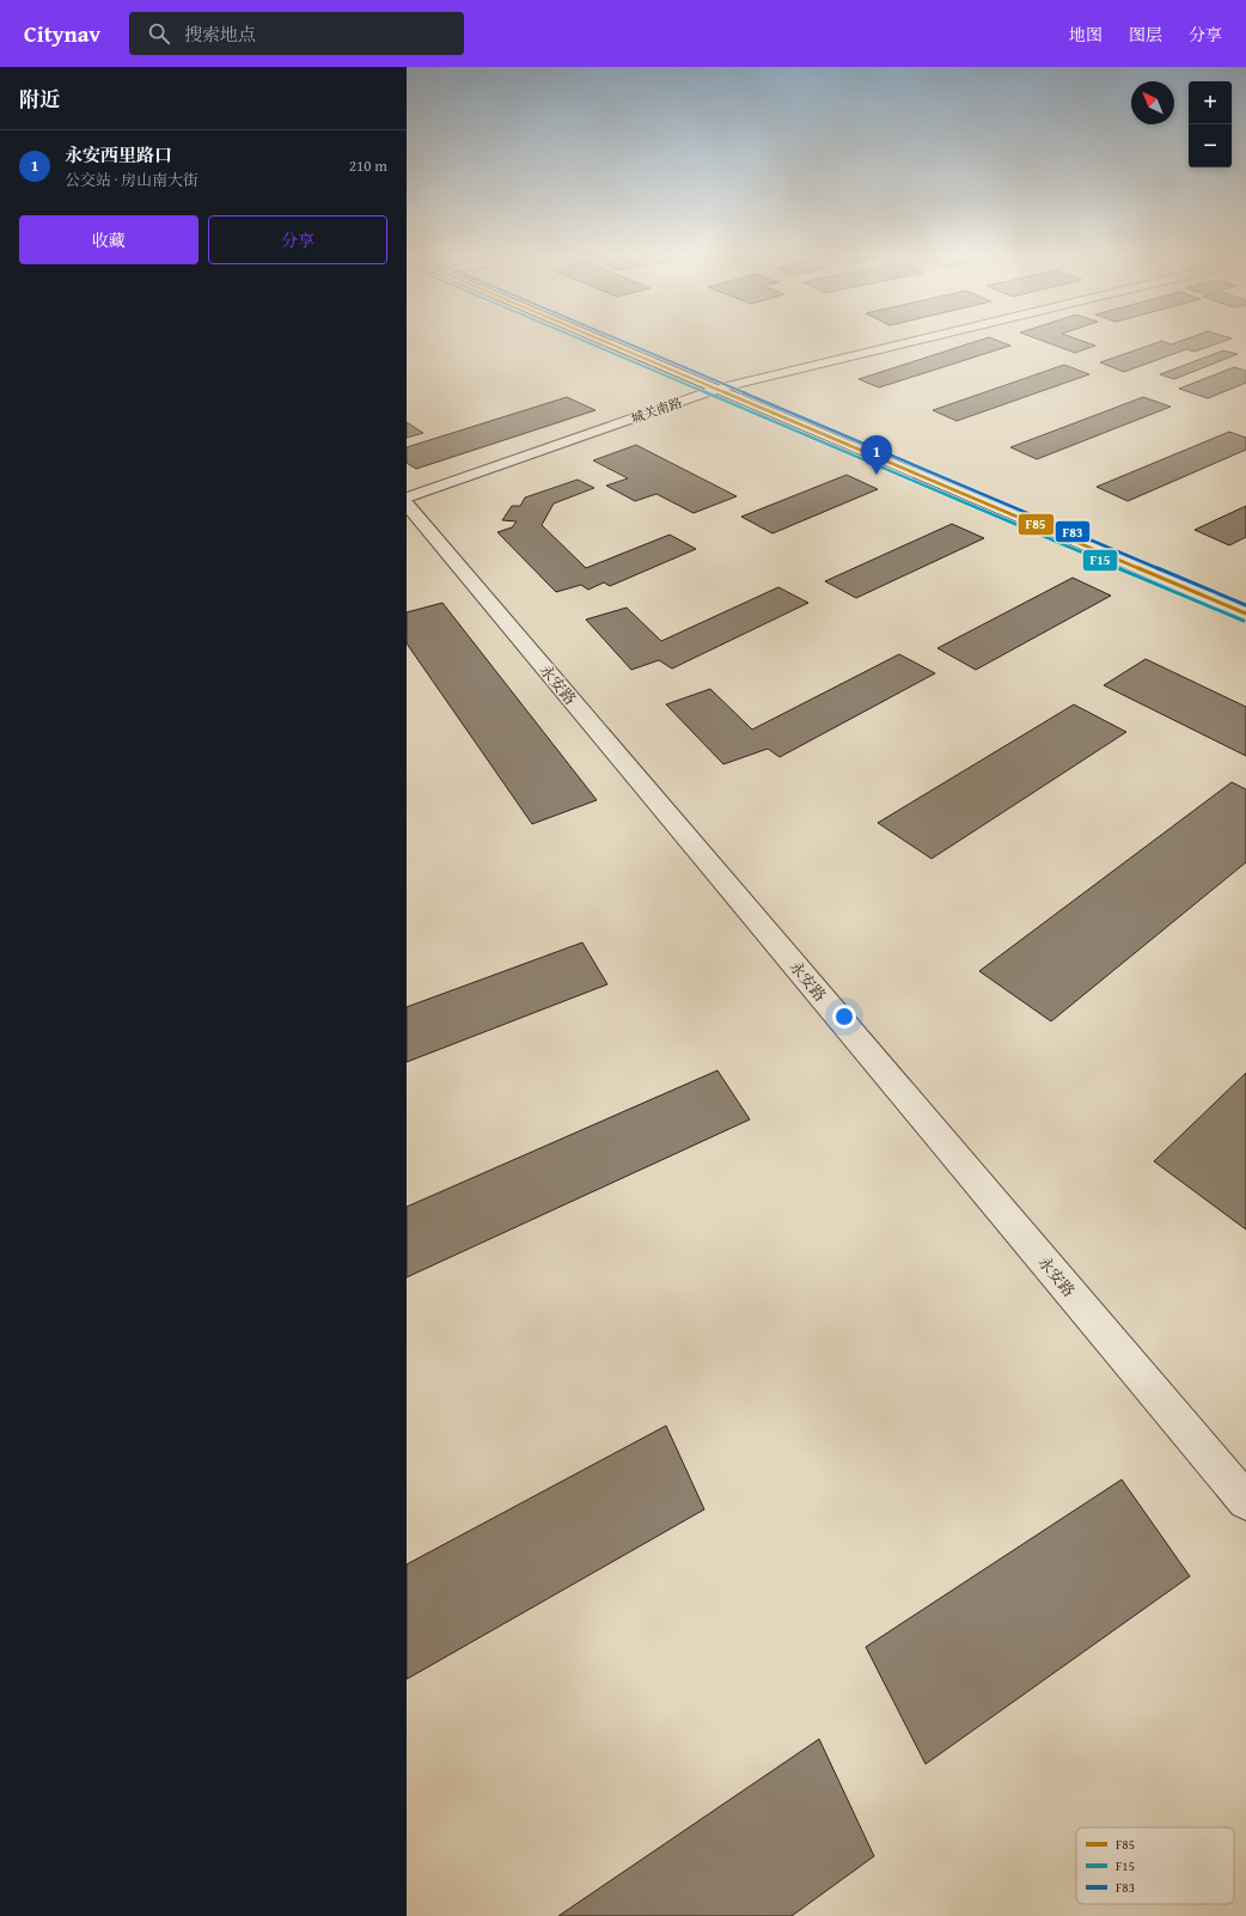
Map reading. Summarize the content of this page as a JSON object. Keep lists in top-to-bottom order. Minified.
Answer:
{"streets":{"street":["城关南路","永安路"]},"lines":["transit line F85","transit line F15","transit line F83"],"legend":["F85","F15","F83"],"north":"top left","page":{"header":"Citynav","search":"搜索地点","nav":["地图","图层","分享"],"heading":"附近","map_buttons":["+","−"],"list":[{"mark":"1","name":"永安西里路口","note":"公交站 · 房山南大街","value":"210 m"}],"buttons":["收藏","分享"],"pins":"1"}}
